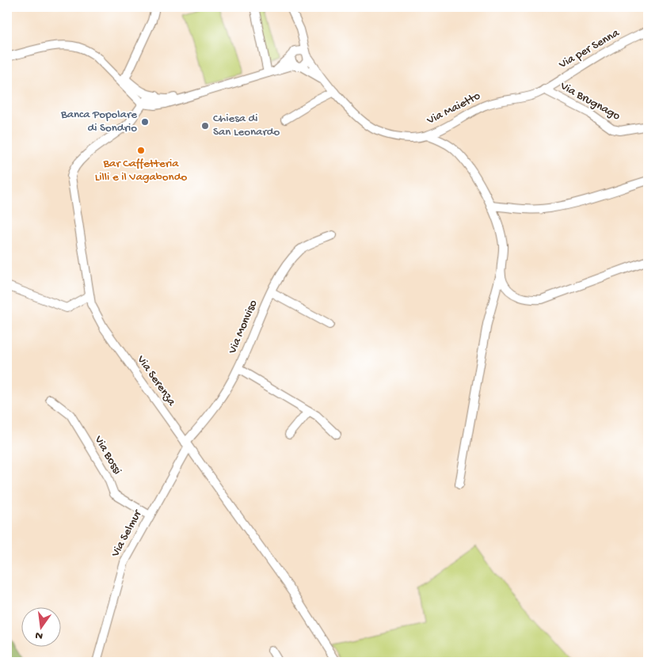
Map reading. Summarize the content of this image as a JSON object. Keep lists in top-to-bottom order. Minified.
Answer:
{"streets":{"street":["Via per Senna","Via Brugnago","Via Maietto","Via Monviso","Via Serenza","Via Bossi","Via Selmur"]},"crossings":[["Via per Senna","Via Brugnago"],["Via per Senna","Via Maietto"],["Via Brugnago","Via Maietto"],["Via Monviso","Via Serenza"],["Via Monviso","Via Selmur"],["Via Serenza","Via Selmur"],["Via Bossi","Via Selmur"]],"places":["Banca Popolare di Sondrio","Chiesa di San Leonardo","Bar Caffetteria Lilli e il Vagabondo"],"north":"bottom"}
